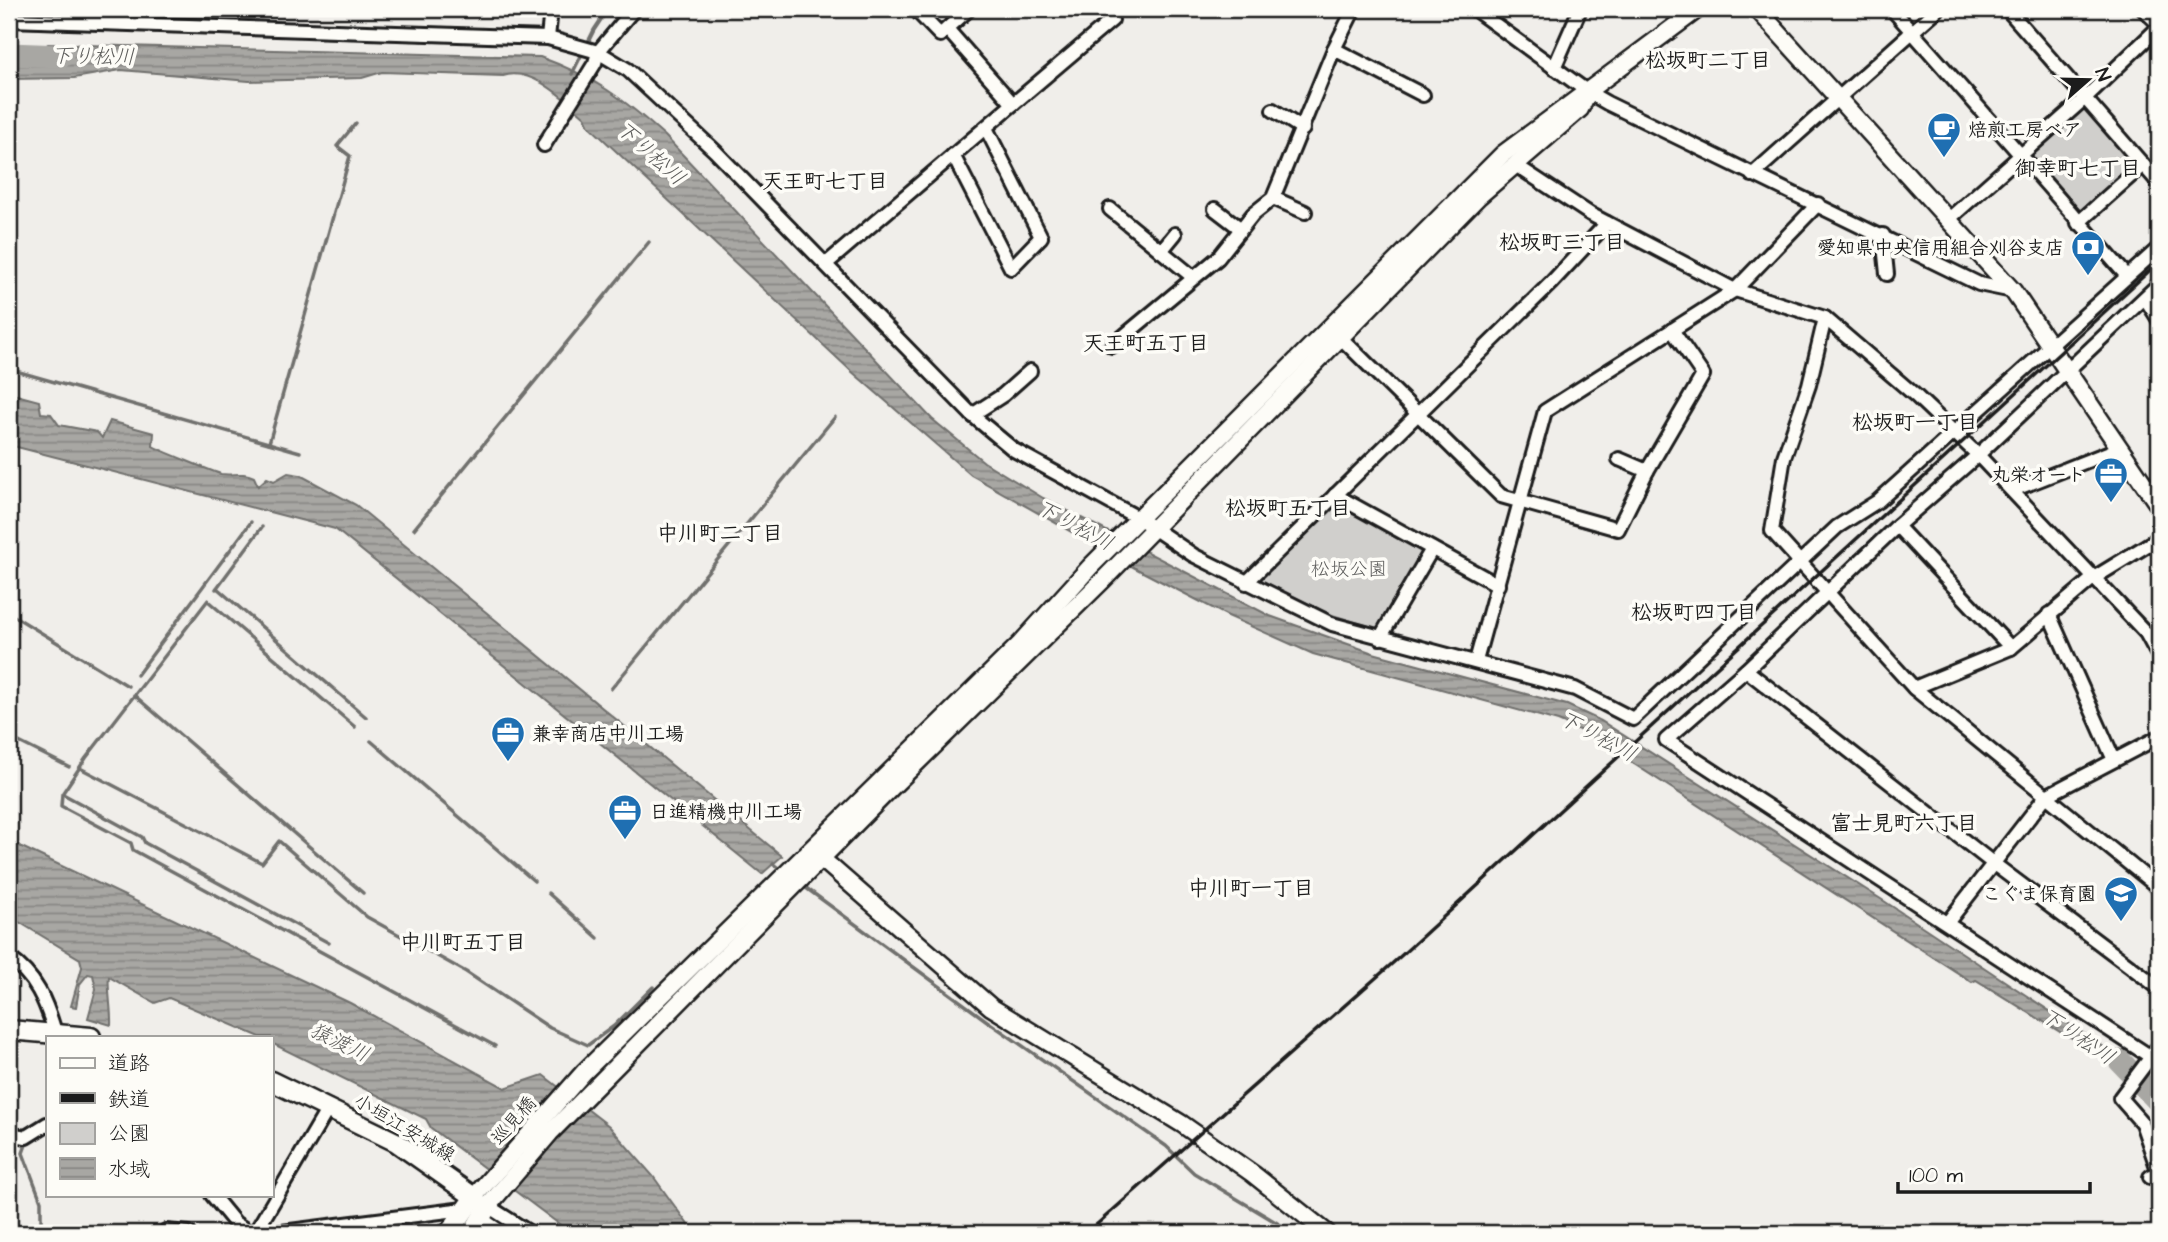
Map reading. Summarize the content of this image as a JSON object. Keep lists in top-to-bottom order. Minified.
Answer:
{"streets":{"main road":["小垣江安城線"],"street":["巡見橋"]},"crossings":[["巡見橋","小垣江安城線"]],"districts":["松坂町二丁目","御幸町七丁目","天王町七丁目","松坂町三丁目","天王町五丁目","松坂町一丁目","松坂町五丁目","中川町二丁目","松坂町四丁目","富士見町六丁目","中川町一丁目","中川町五丁目"],"water":["下り松川","猿渡川"],"parks":["松坂公園"],"places":{"cafe":["焙煎工房ベア"],"bank":["愛知県中央信用組合刈谷支店"],"office":["丸栄オート","兼幸商店中川工場","日進精機中川工場"],"school or university":["こぐま保育園"]},"legend":["道路","鉄道","公園","水域"],"scale_bar":"100 m","north":"right"}
